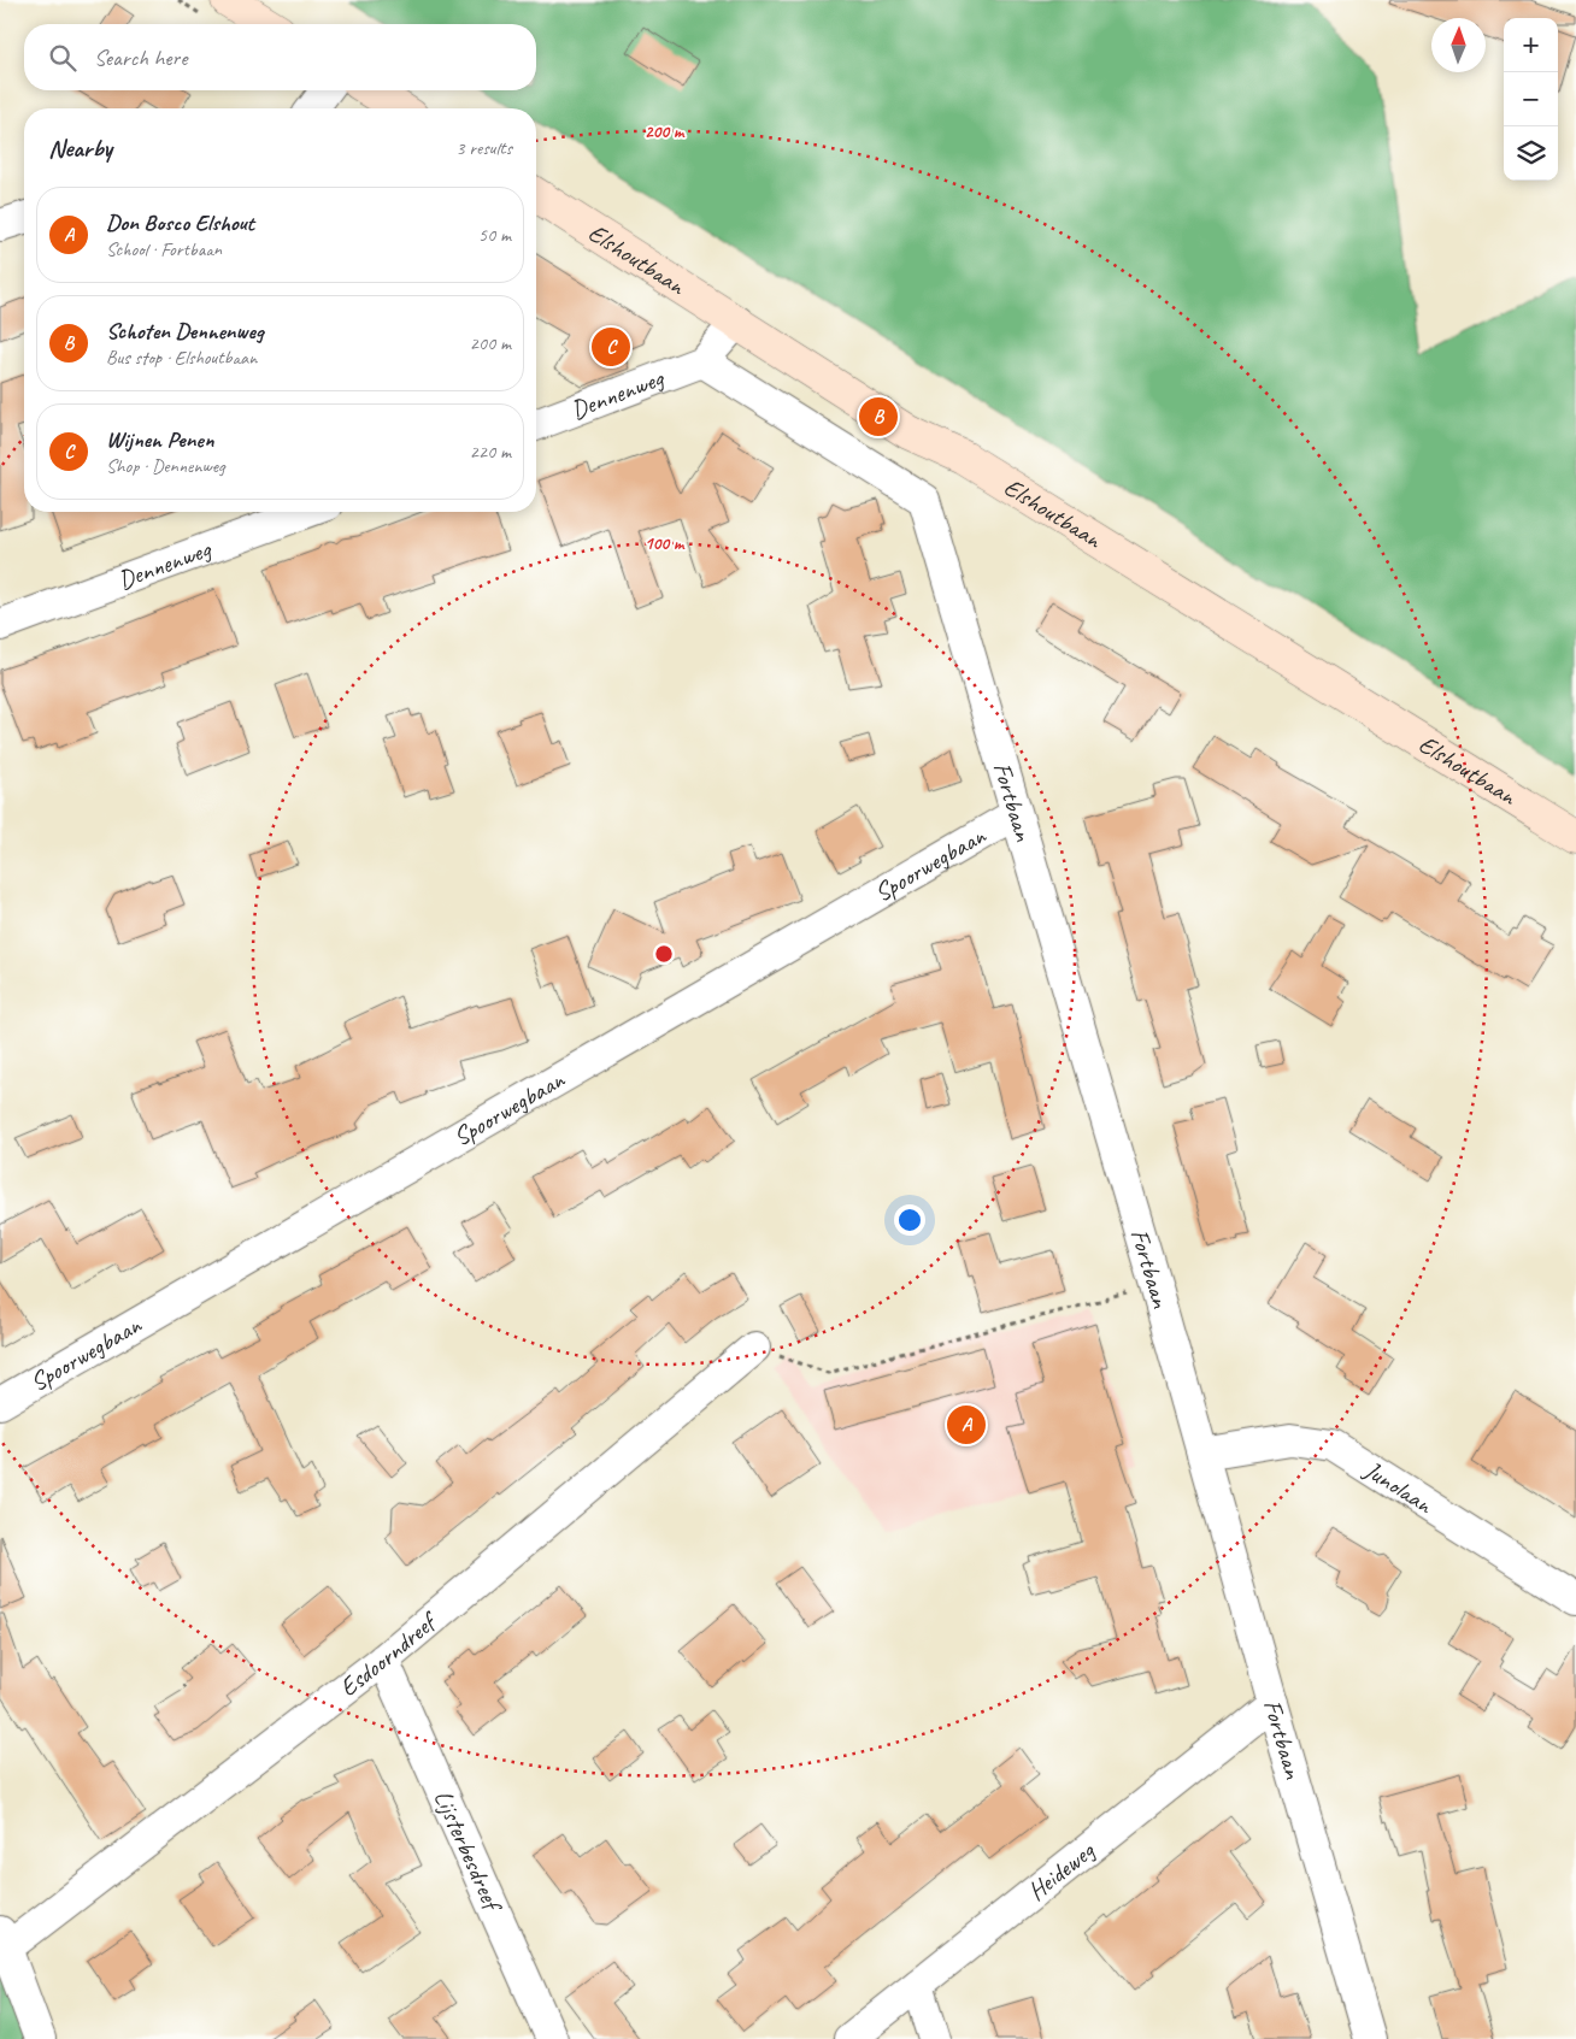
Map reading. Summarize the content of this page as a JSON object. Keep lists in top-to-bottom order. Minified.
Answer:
{"streets":{"main road":["Elshoutbaan"],"street":["Dennenweg","Fortbaan","Spoorwegbaan","Junolaan","Esdoorndreef","Lijsterbesdreef","Heideweg"]},"crossings":[["Dennenweg","Fortbaan"],["Fortbaan","Spoorwegbaan"],["Fortbaan","Junolaan"],["Fortbaan","Heideweg"],["Esdoorndreef","Lijsterbesdreef"]],"north":"top","page":{"map_buttons":["+","−"],"search":"Search here","heading":["Nearby","3 results"],"list":[{"mark":"A","name":"Don Bosco Elshout","note":"School · Fortbaan","value":"50 m"},{"mark":"B","name":"Schoten Dennenweg","note":"Bus stop · Elshoutbaan","value":"200 m"},{"mark":"C","name":"Wijnen Penen","note":"Shop · Dennenweg","value":"220 m"}],"pins":["C","B","A"]},"rings":["200 m","100 m"]}
